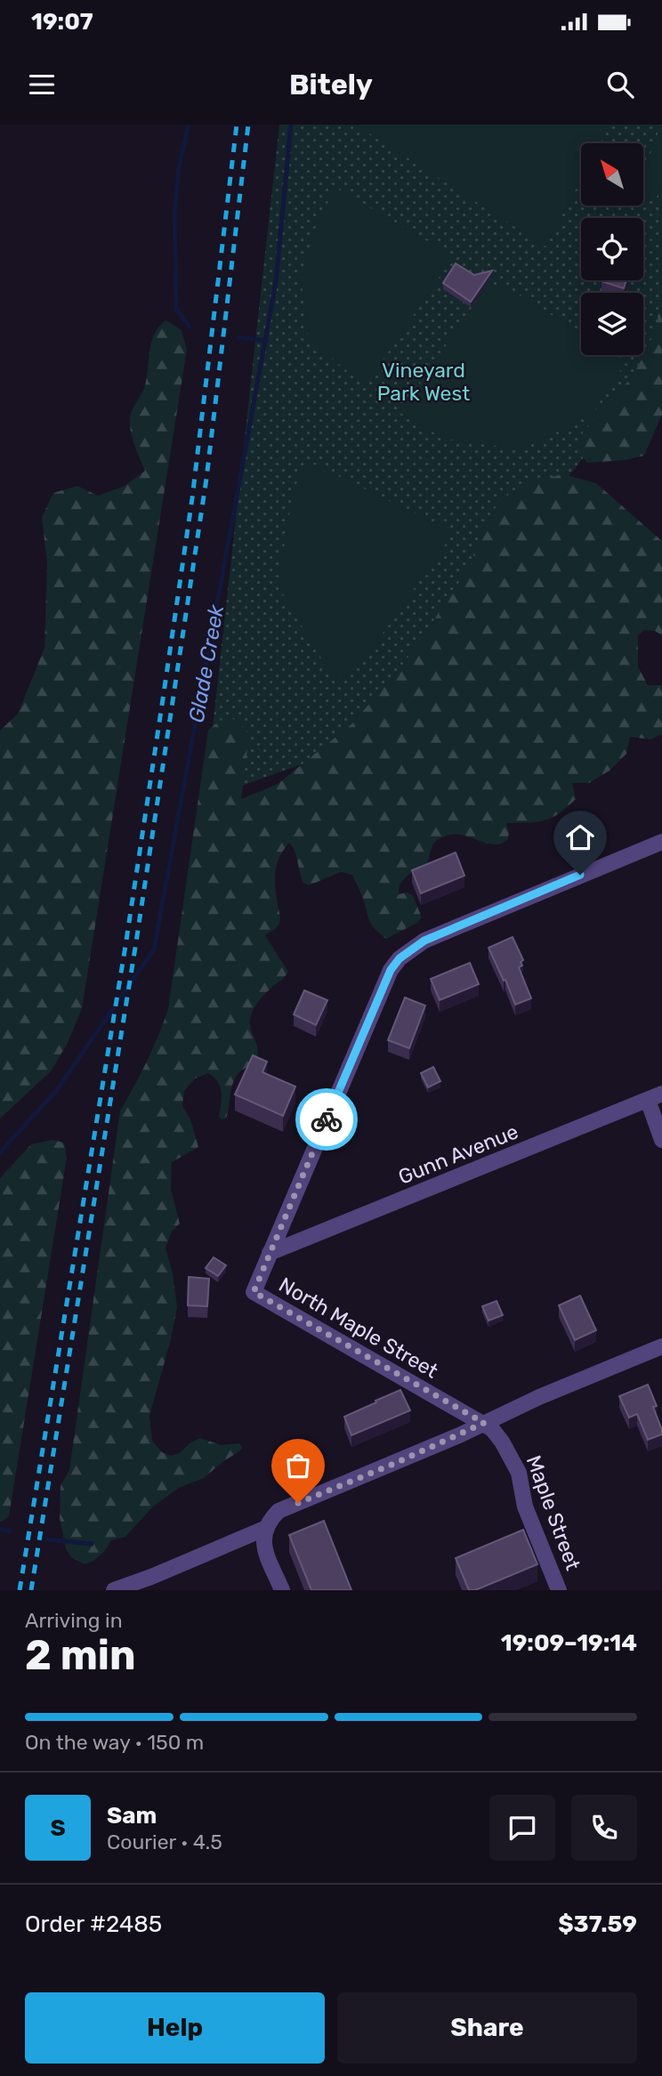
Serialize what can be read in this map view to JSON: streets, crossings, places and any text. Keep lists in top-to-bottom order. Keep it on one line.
{"streets":{"street":["Gunn Avenue","North Maple Street","Maple Street"]},"crossings":[["Gunn Avenue","North Maple Street"],["North Maple Street","Maple Street"]],"water":["Glade Creek"],"parks":["Vineyard Park West"],"north":"top left","page":{"status":"19:07","header":"Bitely","heading":["2 min","Arriving in","19:09–19:14"],"panel":["Sam","Courier · 4.5","Order #2485","$37.59"],"bar":"On the way · 150 m","round":"S","buttons":["Help","Share"]}}
